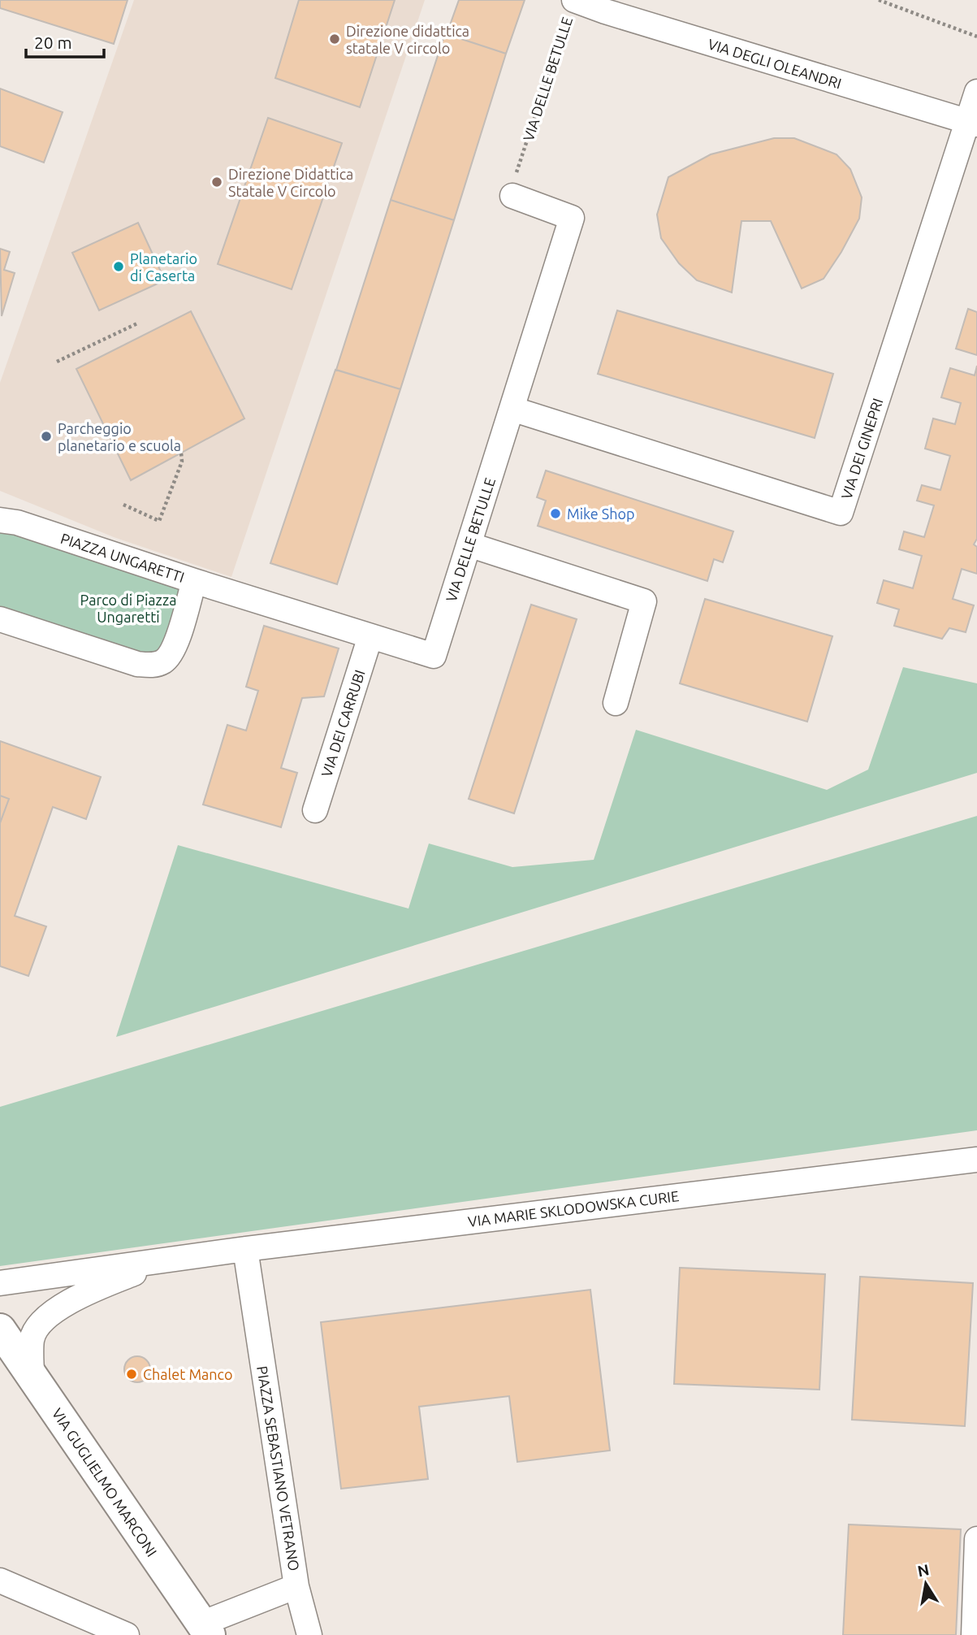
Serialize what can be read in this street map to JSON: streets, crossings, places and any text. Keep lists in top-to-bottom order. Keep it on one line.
{"streets":{"street":["VIA DEGLI OLEANDRI","VIA DELLE BETULLE","VIA DEI GINEPRI","PIAZZA UNGARETTI","VIA DEI CARRUBI","VIA MARIE SKLODOWSKA CURIE","PIAZZA SEBASTIANO VETRANO","VIA GUGLIELMO MARCONI"]},"crossings":[["VIA DEGLI OLEANDRI","VIA DELLE BETULLE"],["VIA DEGLI OLEANDRI","VIA DEI GINEPRI"],["VIA DELLE BETULLE","VIA DEI GINEPRI"],["VIA DELLE BETULLE","PIAZZA UNGARETTI"],["VIA DELLE BETULLE","VIA DEI CARRUBI"],["VIA MARIE SKLODOWSKA CURIE","PIAZZA SEBASTIANO VETRANO"],["VIA MARIE SKLODOWSKA CURIE","VIA GUGLIELMO MARCONI"],["PIAZZA SEBASTIANO VETRANO","VIA GUGLIELMO MARCONI"]],"parks":["Parco di Piazza Ungaretti"],"places":["Direzione didattica statale V circolo","Direzione Didattica Statale V Circolo","Planetario di Caserta","Parcheggio planetario e scuola","Mike Shop","Chalet Manco"],"scale_bar":"20 m","north":"top"}
